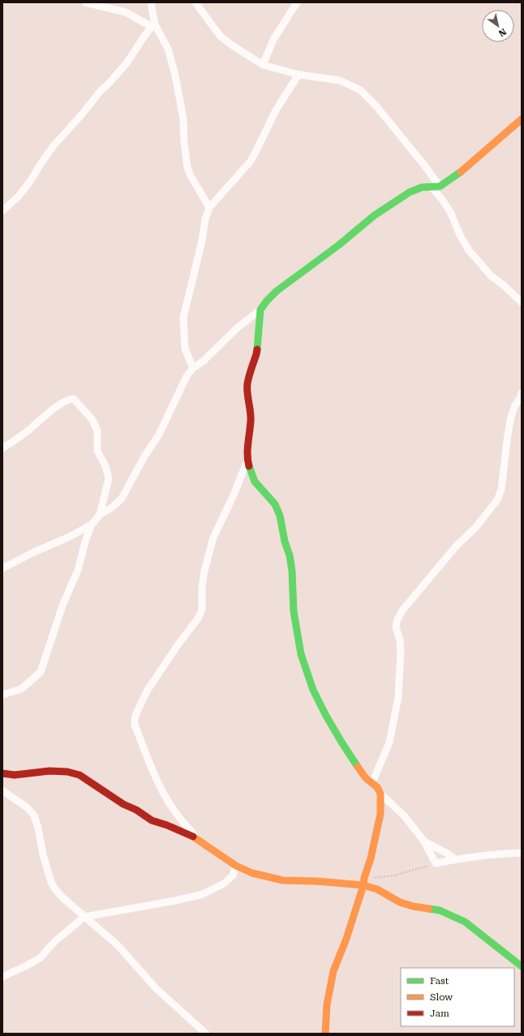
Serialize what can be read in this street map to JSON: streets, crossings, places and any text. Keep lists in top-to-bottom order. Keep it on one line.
{"legend":["Fast","Slow","Jam"],"north":"bottom right"}
